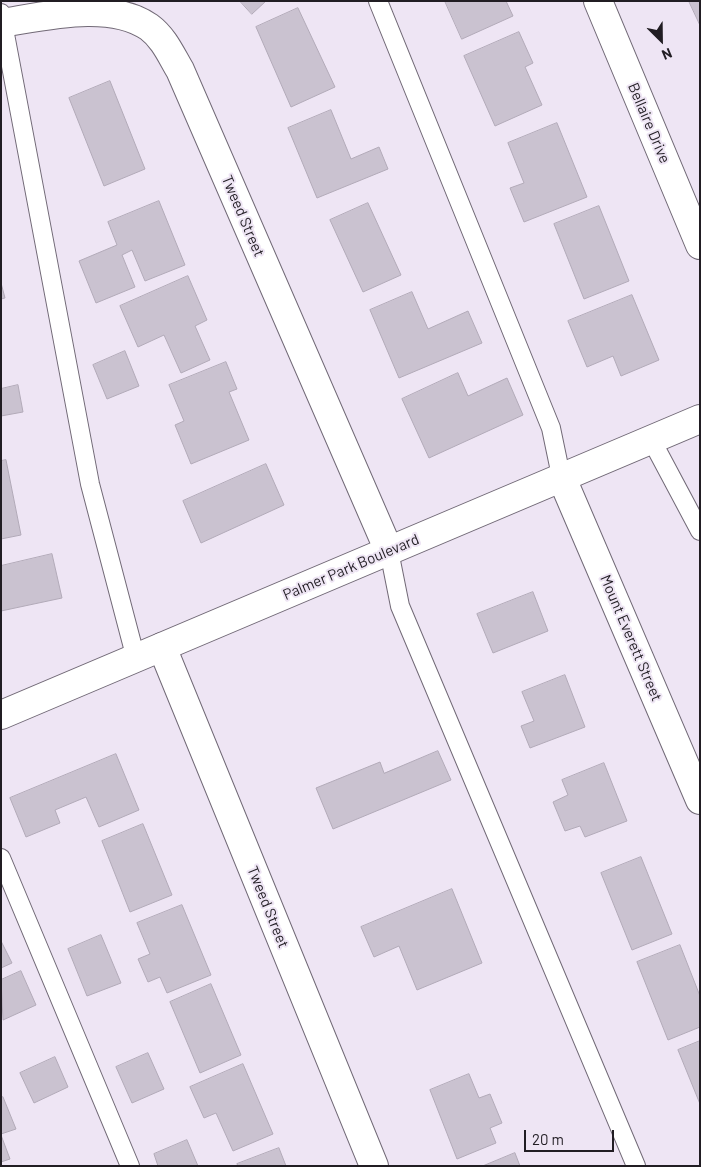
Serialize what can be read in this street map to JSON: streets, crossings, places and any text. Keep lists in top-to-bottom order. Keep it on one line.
{"streets":{"street":["Bellaire Drive","Tweed Street","Palmer Park Boulevard","Mount Everett Street"]},"crossings":[["Tweed Street","Palmer Park Boulevard"],["Palmer Park Boulevard","Mount Everett Street"]],"scale_bar":"20 m","north":"bottom right"}
